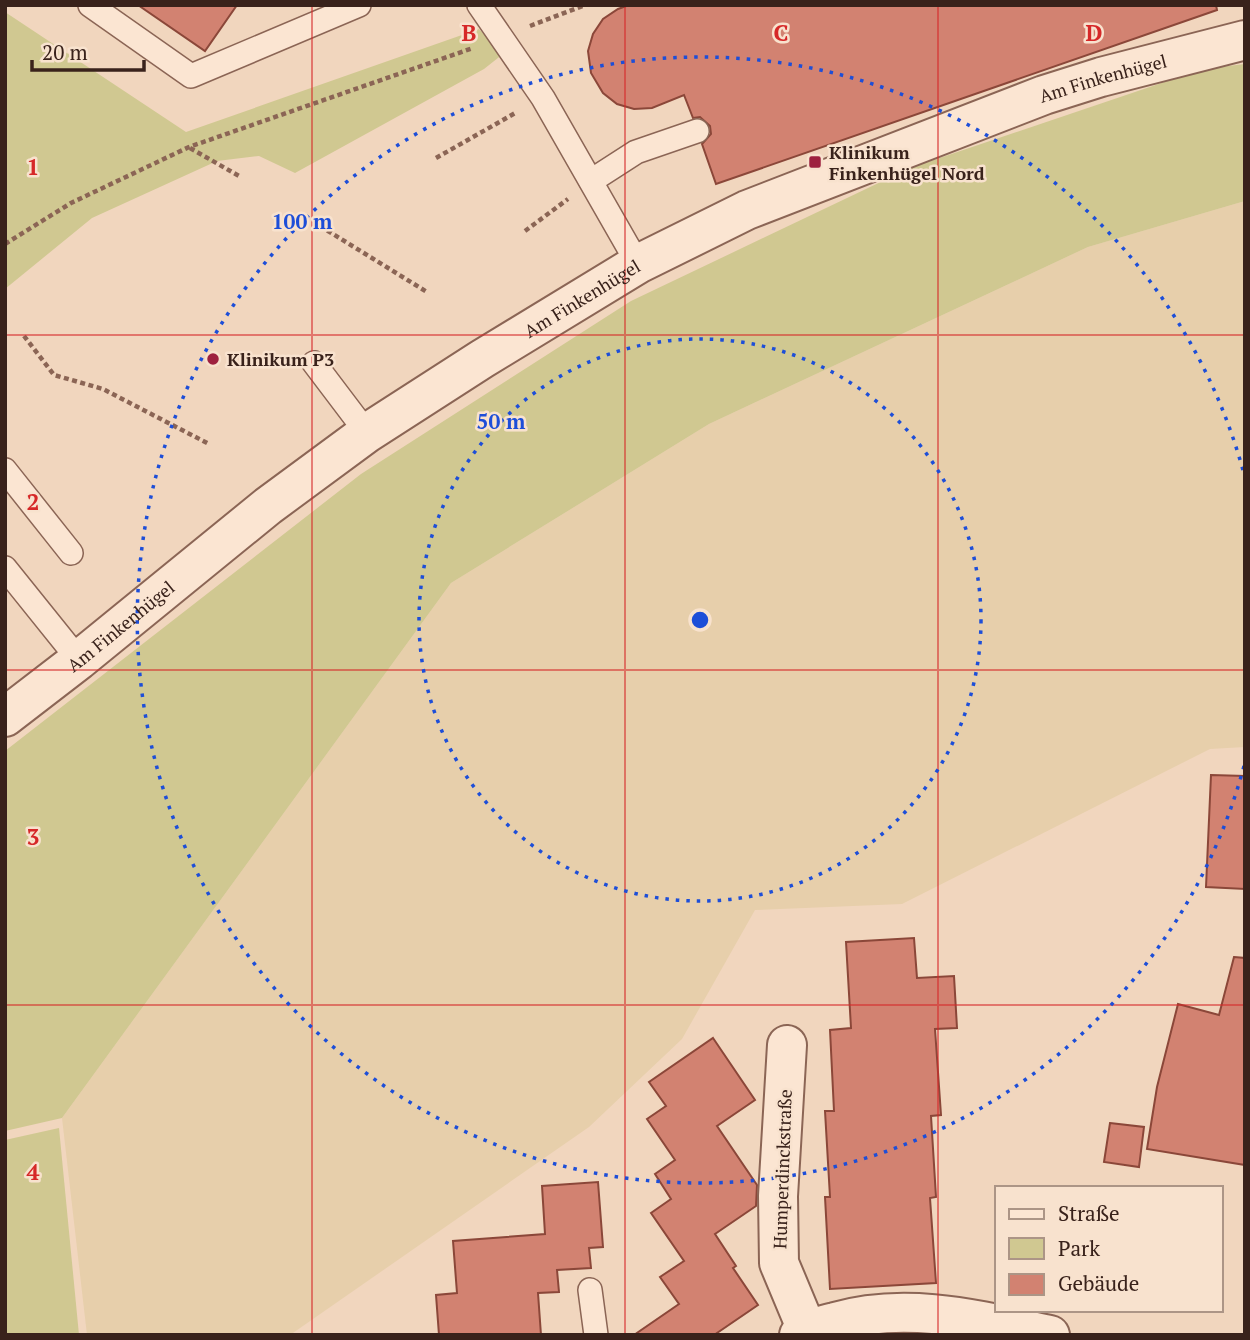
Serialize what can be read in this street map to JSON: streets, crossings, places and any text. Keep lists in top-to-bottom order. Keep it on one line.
{"streets":{"street":["Am Finkenhügel","Humperdinckstraße"]},"places":{"transit":["Klinikum Finkenhügel Nord"],"other":["Klinikum P3"]},"legend":["Straße","Park","Gebäude"],"scale_bar":"20 m","grid":{"columns":["B","C","D"],"rows":["1","2","3","4"]},"rings":["100 m","50 m"]}
